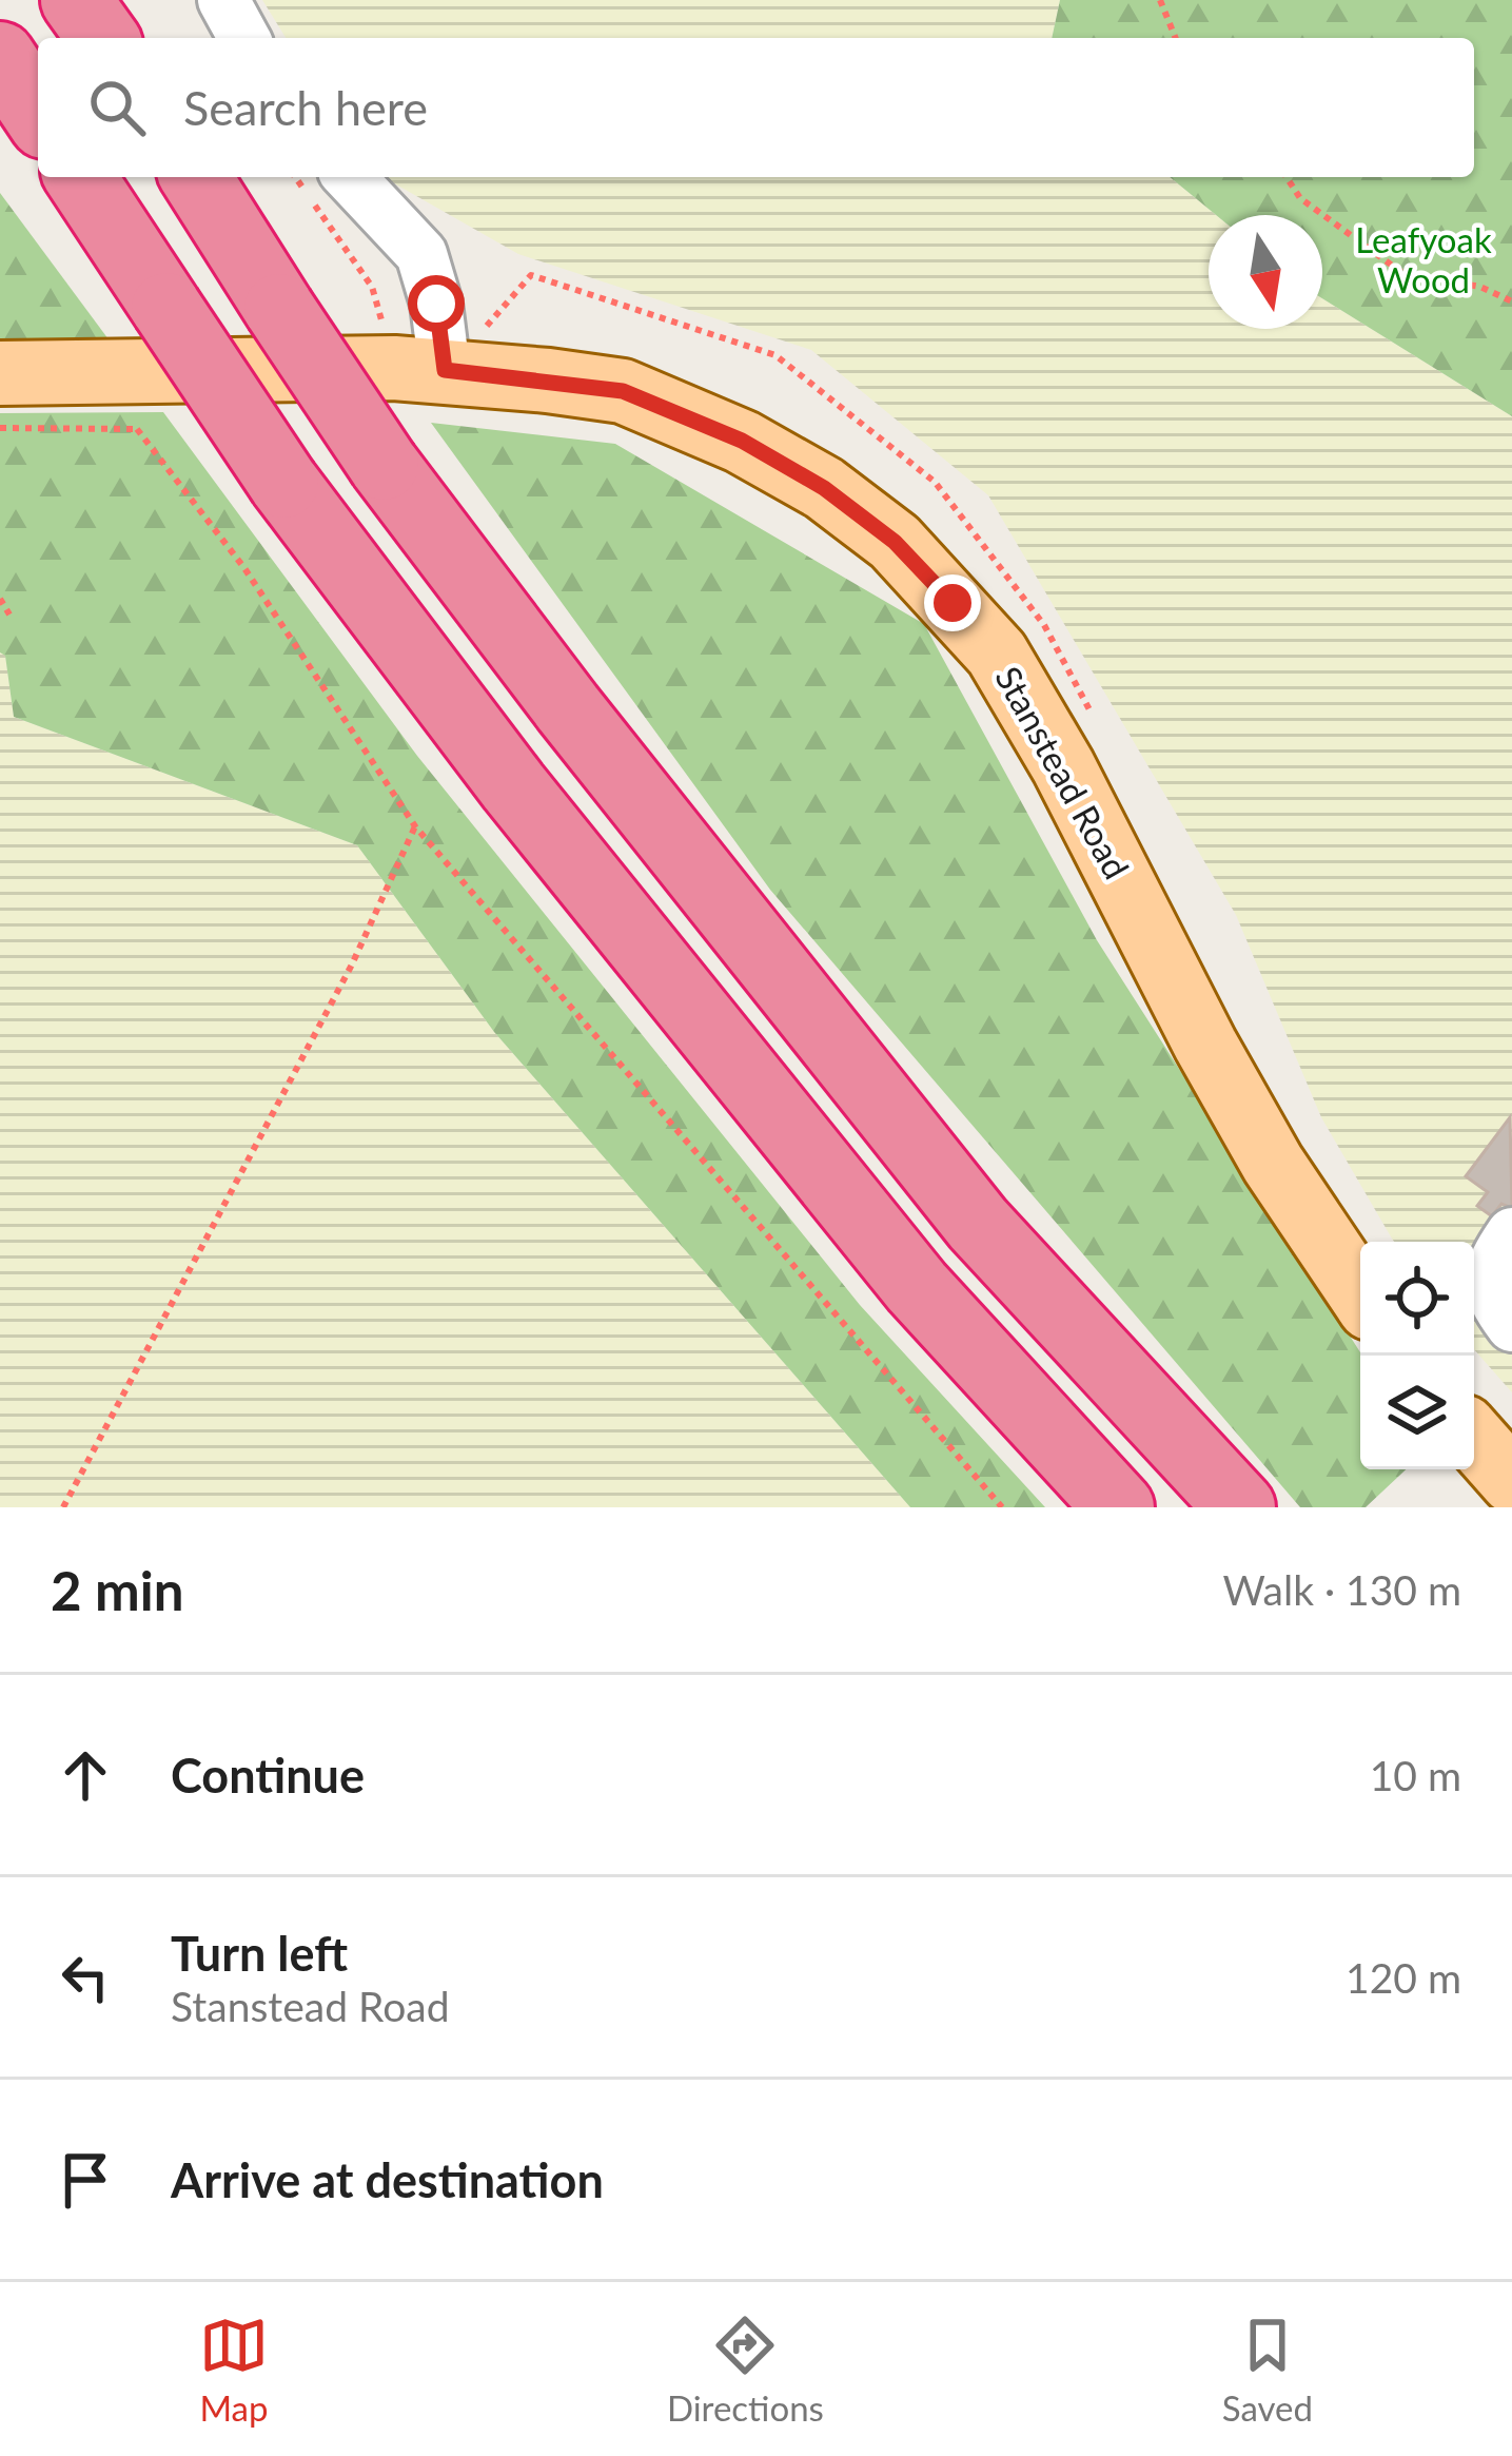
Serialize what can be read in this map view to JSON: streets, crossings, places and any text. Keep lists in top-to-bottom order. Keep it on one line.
{"streets":{"main road":["Stanstead Road"]},"parks":["Leafyoak Wood"],"north":"bottom","page":{"search":"Search here","heading":["2 min","Walk · 130 m"],"list":[["Continue","10 m"],["Turn left","Stanstead Road","120 m"],"Arrive at destination"],"nav":["Map","Directions","Saved"]}}
